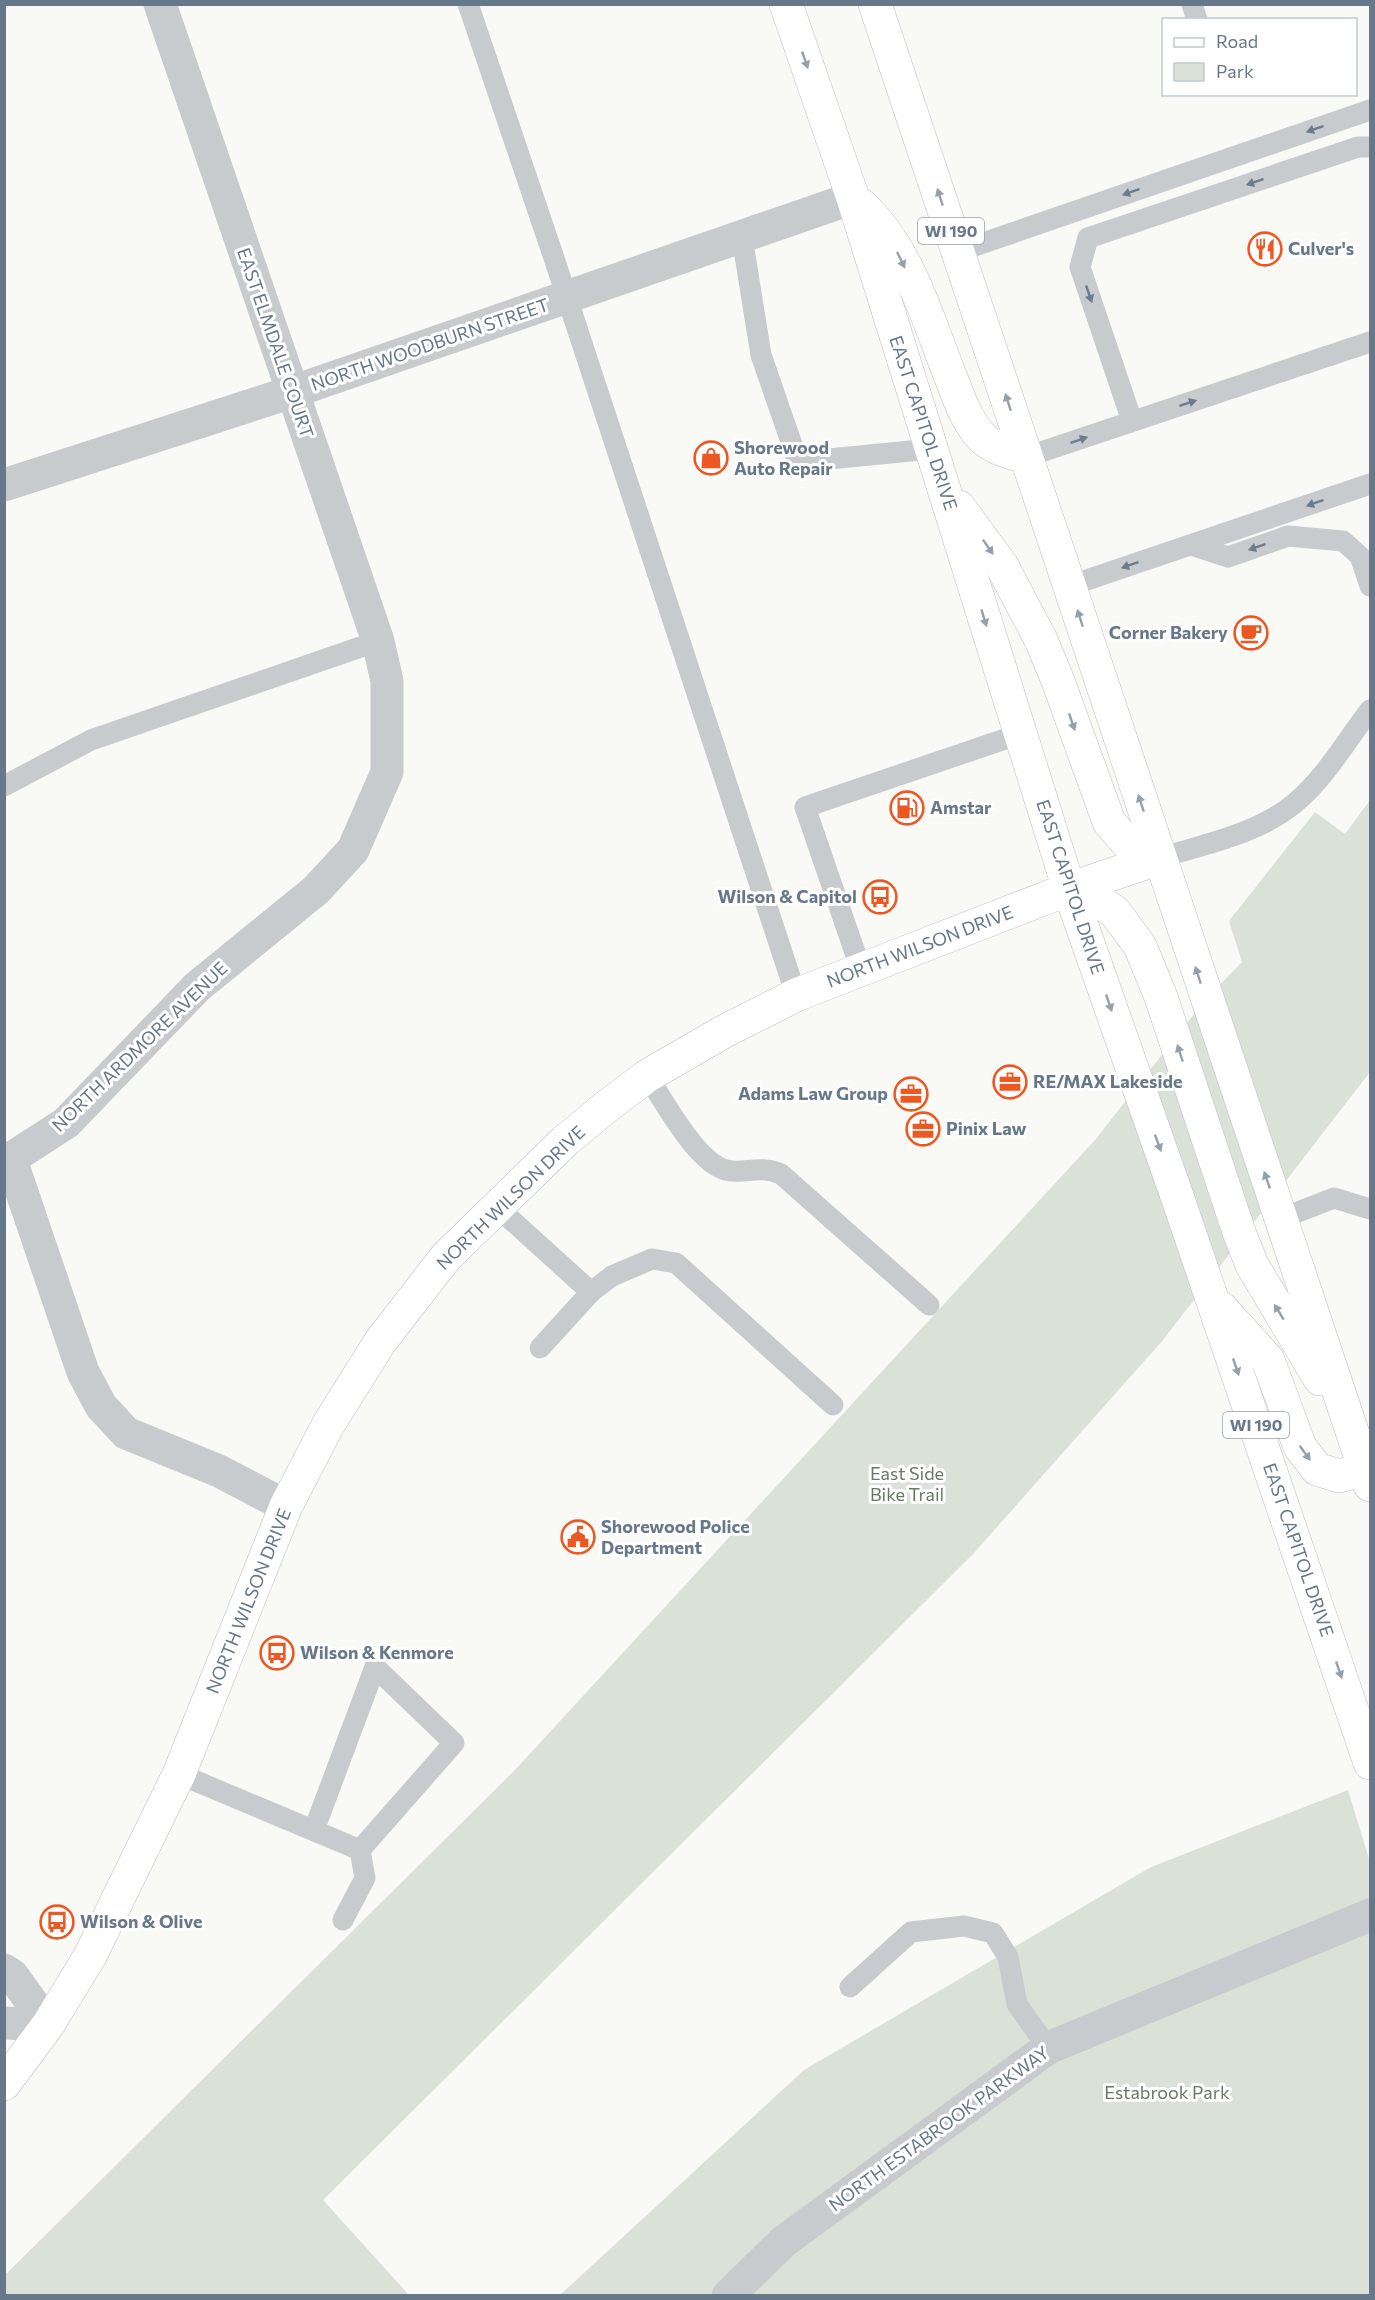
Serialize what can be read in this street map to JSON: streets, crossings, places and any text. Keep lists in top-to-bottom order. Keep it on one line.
{"streets":{"main road":["WI 190","EAST CAPITOL DRIVE","NORTH WILSON DRIVE"],"street":["EAST ELMDALE COURT","NORTH WOODBURN STREET","NORTH ARDMORE AVENUE","NORTH ESTABROOK PARKWAY"]},"crossings":[["WI 190","NORTH WILSON DRIVE"],["EAST ELMDALE COURT","NORTH WOODBURN STREET"],["EAST ELMDALE COURT","NORTH ARDMORE AVENUE"],["NORTH WOODBURN STREET","EAST CAPITOL DRIVE"],["EAST CAPITOL DRIVE","NORTH WILSON DRIVE"]],"parks":["East Side Bike Trail","Estabrook Park"],"places":{"restaurant":["Culver's"],"shop":["Shorewood Auto Repair"],"cafe":["Corner Bakery"],"fuel station":["Amstar"],"bus stop":["Wilson & Capitol","Wilson & Kenmore","Wilson & Olive"],"office":["RE/MAX Lakeside","Adams Law Group","Pinix Law"],"public building":["Shorewood Police Department"]},"legend":["Road","Park"]}
